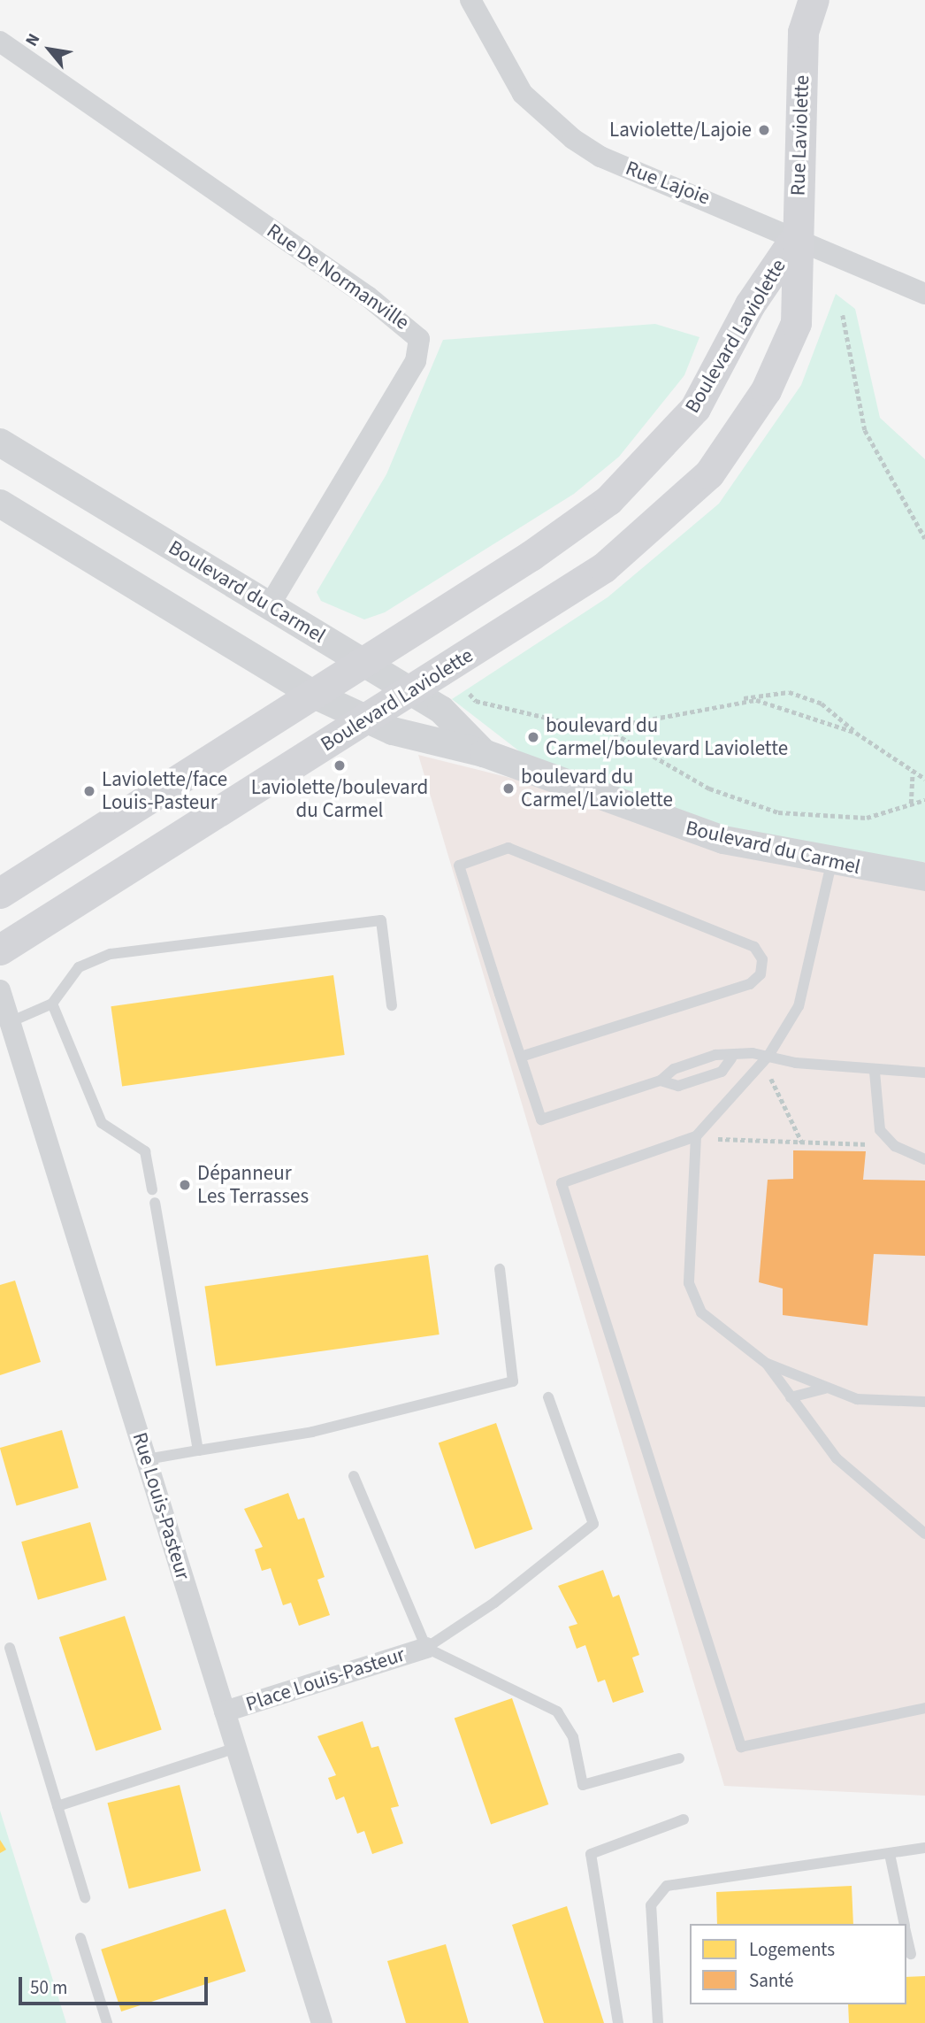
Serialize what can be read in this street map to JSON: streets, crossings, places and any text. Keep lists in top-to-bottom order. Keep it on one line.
{"streets":{"main road":["Rue Laviolette","Boulevard Laviolette"],"street":["Rue Lajoie","Rue De Normanville","Boulevard du Carmel","Rue Louis-Pasteur","Place Louis-Pasteur"]},"crossings":[["Rue Laviolette","Rue Lajoie"],["Rue Laviolette","Boulevard Laviolette"],["Rue Lajoie","Boulevard Laviolette"],["Rue De Normanville","Boulevard du Carmel"],["Boulevard Laviolette","Boulevard du Carmel"],["Rue Louis-Pasteur","Place Louis-Pasteur"]],"places":["Laviolette/Lajoie","boulevard du Carmel/boulevard Laviolette","Laviolette/boulevard du Carmel","boulevard du Carmel/Laviolette","Laviolette/face Louis-Pasteur","Dépanneur Les Terrasses"],"legend":["Logements","Santé"],"scale_bar":"50 m","north":"top left"}
